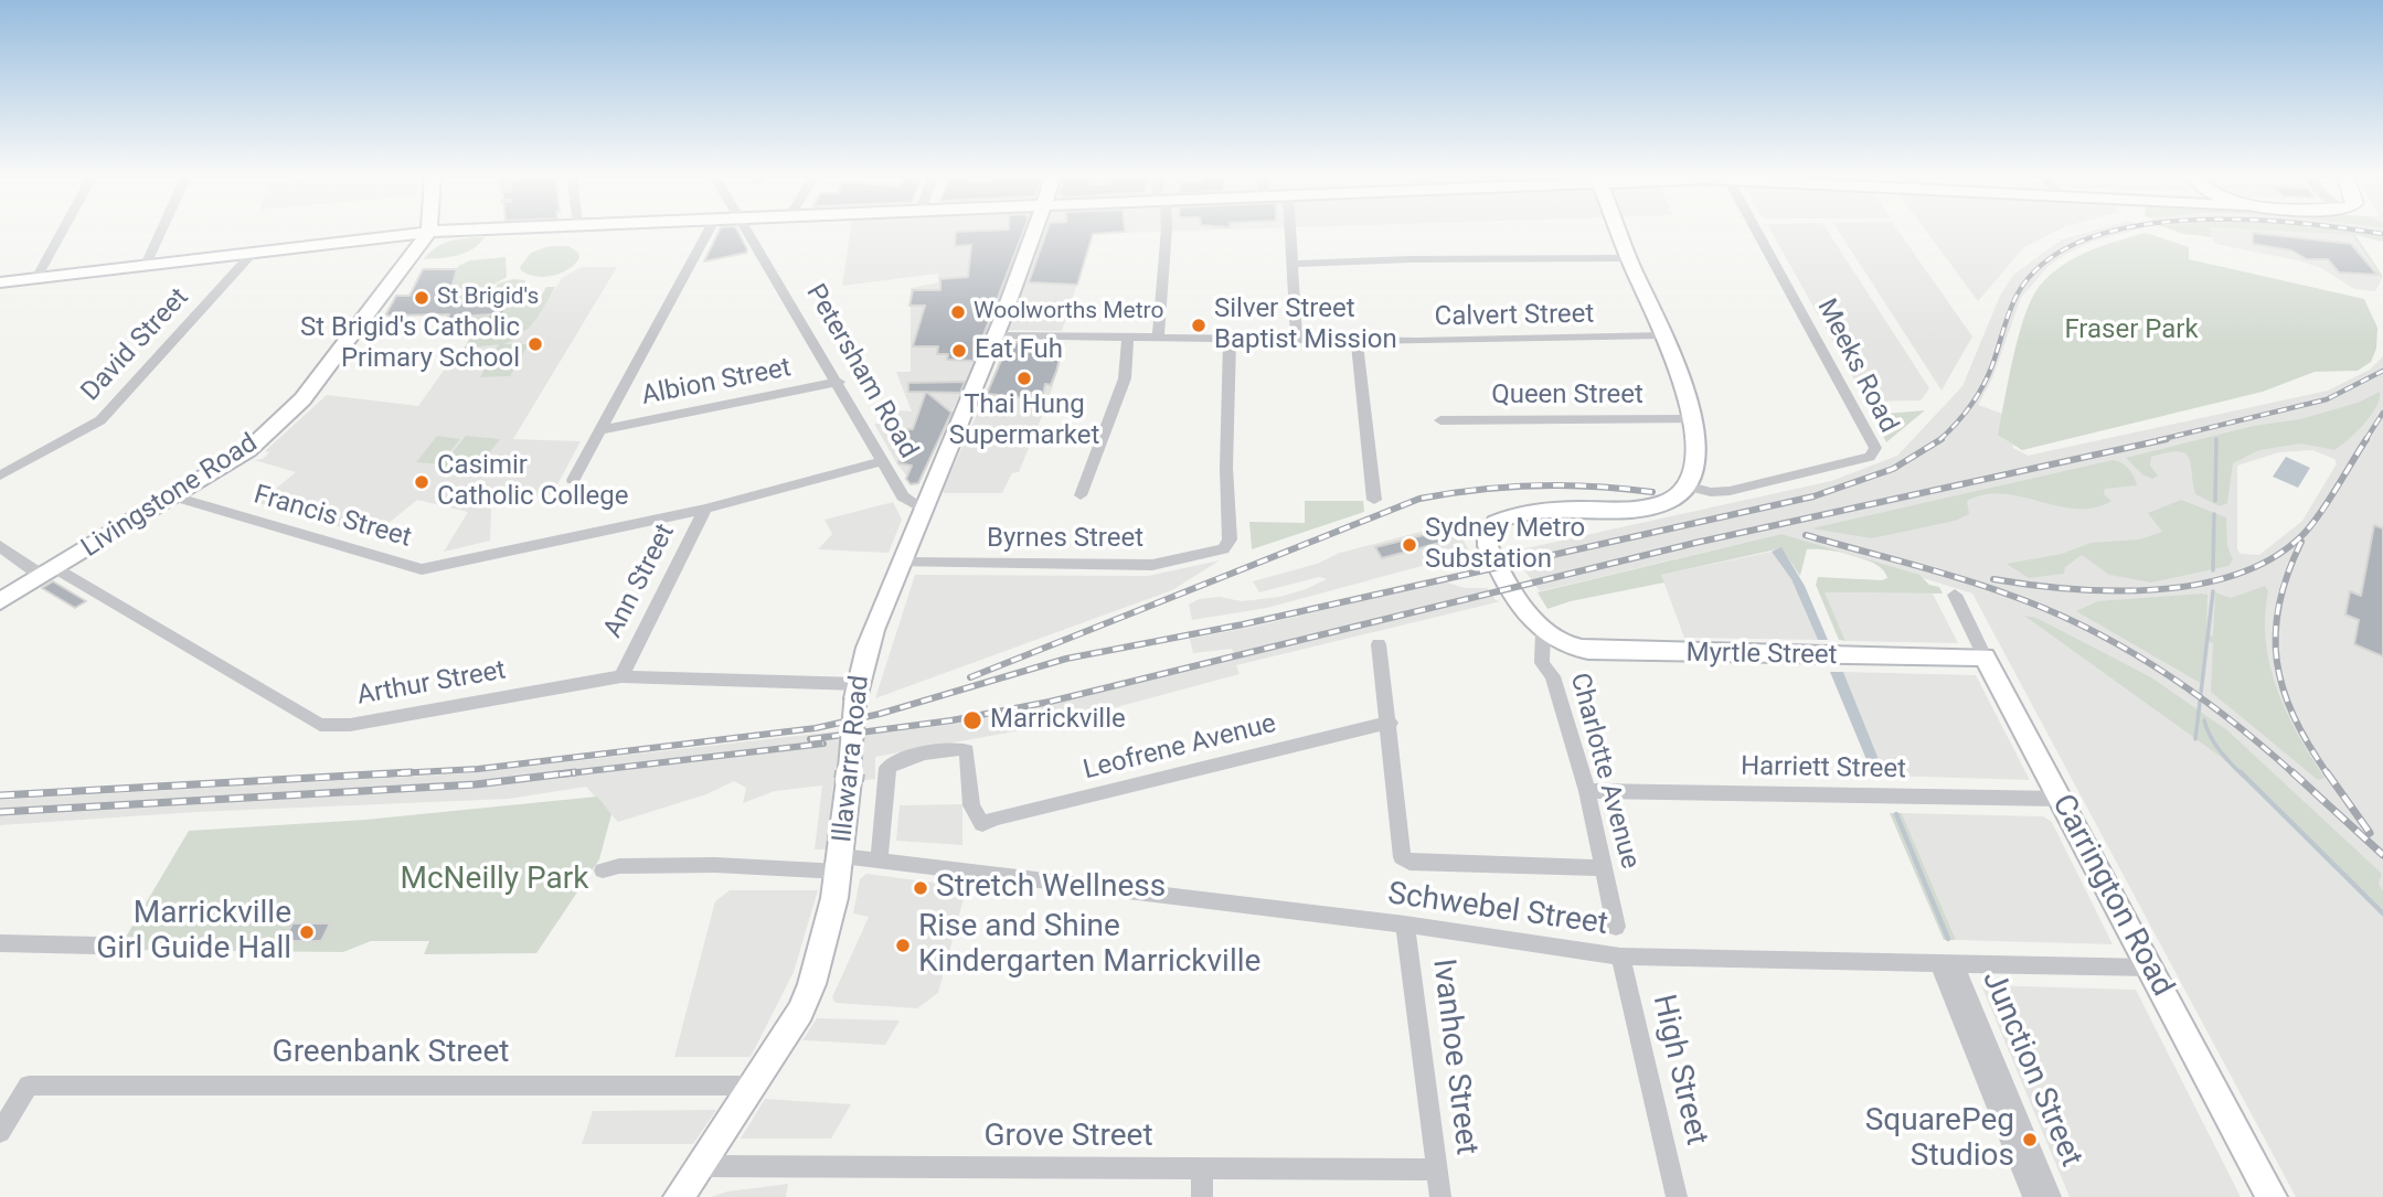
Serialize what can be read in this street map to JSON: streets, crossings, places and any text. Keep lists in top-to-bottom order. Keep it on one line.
{"streets":{"main road":["Livingstone Road","Myrtle Street","Illawarra Road","Carrington Road"],"street":["Calvert Street","David Street","Meeks Road","Petersham Road","Albion Street","Queen Street","Francis Street","Byrnes Street","Ann Street","Arthur Street","Leofrene Avenue","Harriett Street","Charlotte Avenue","Schwebel Street","Greenbank Street","Ivanhoe Street","Junction Street","High Street","Grove Street"]},"crossings":[["Calvert Street","Byrnes Street"],["Calvert Street","Illawarra Road"],["Petersham Road","Albion Street"],["Petersham Road","Francis Street"],["Petersham Road","Illawarra Road"],["Livingstone Road","Francis Street"],["Livingstone Road","Arthur Street"],["Francis Street","Ann Street"],["Byrnes Street","Illawarra Road"],["Ann Street","Arthur Street"],["Myrtle Street","Charlotte Avenue"],["Myrtle Street","Carrington Road"],["Arthur Street","Illawarra Road"],["Leofrene Avenue","Schwebel Street"],["Illawarra Road","Schwebel Street"],["Illawarra Road","Greenbank Street"],["Illawarra Road","Grove Street"],["Harriett Street","Charlotte Avenue"],["Harriett Street","Carrington Road"],["Carrington Road","Schwebel Street"],["Schwebel Street","Ivanhoe Street"],["Schwebel Street","Junction Street"],["Schwebel Street","High Street"],["Ivanhoe Street","Grove Street"]],"parks":["Fraser Park","McNeilly Park"],"places":["St Brigid's","Woolworths Metro","Silver Street Baptist Mission","St Brigid's Catholic Primary School","Eat Fuh","Thai Hung Supermarket","Casimir Catholic College","Sydney Metro Substation","Marrickville","Stretch Wellness","Marrickville Girl Guide Hall","Rise and Shine Kindergarten Marrickville","SquarePeg Studios"]}
